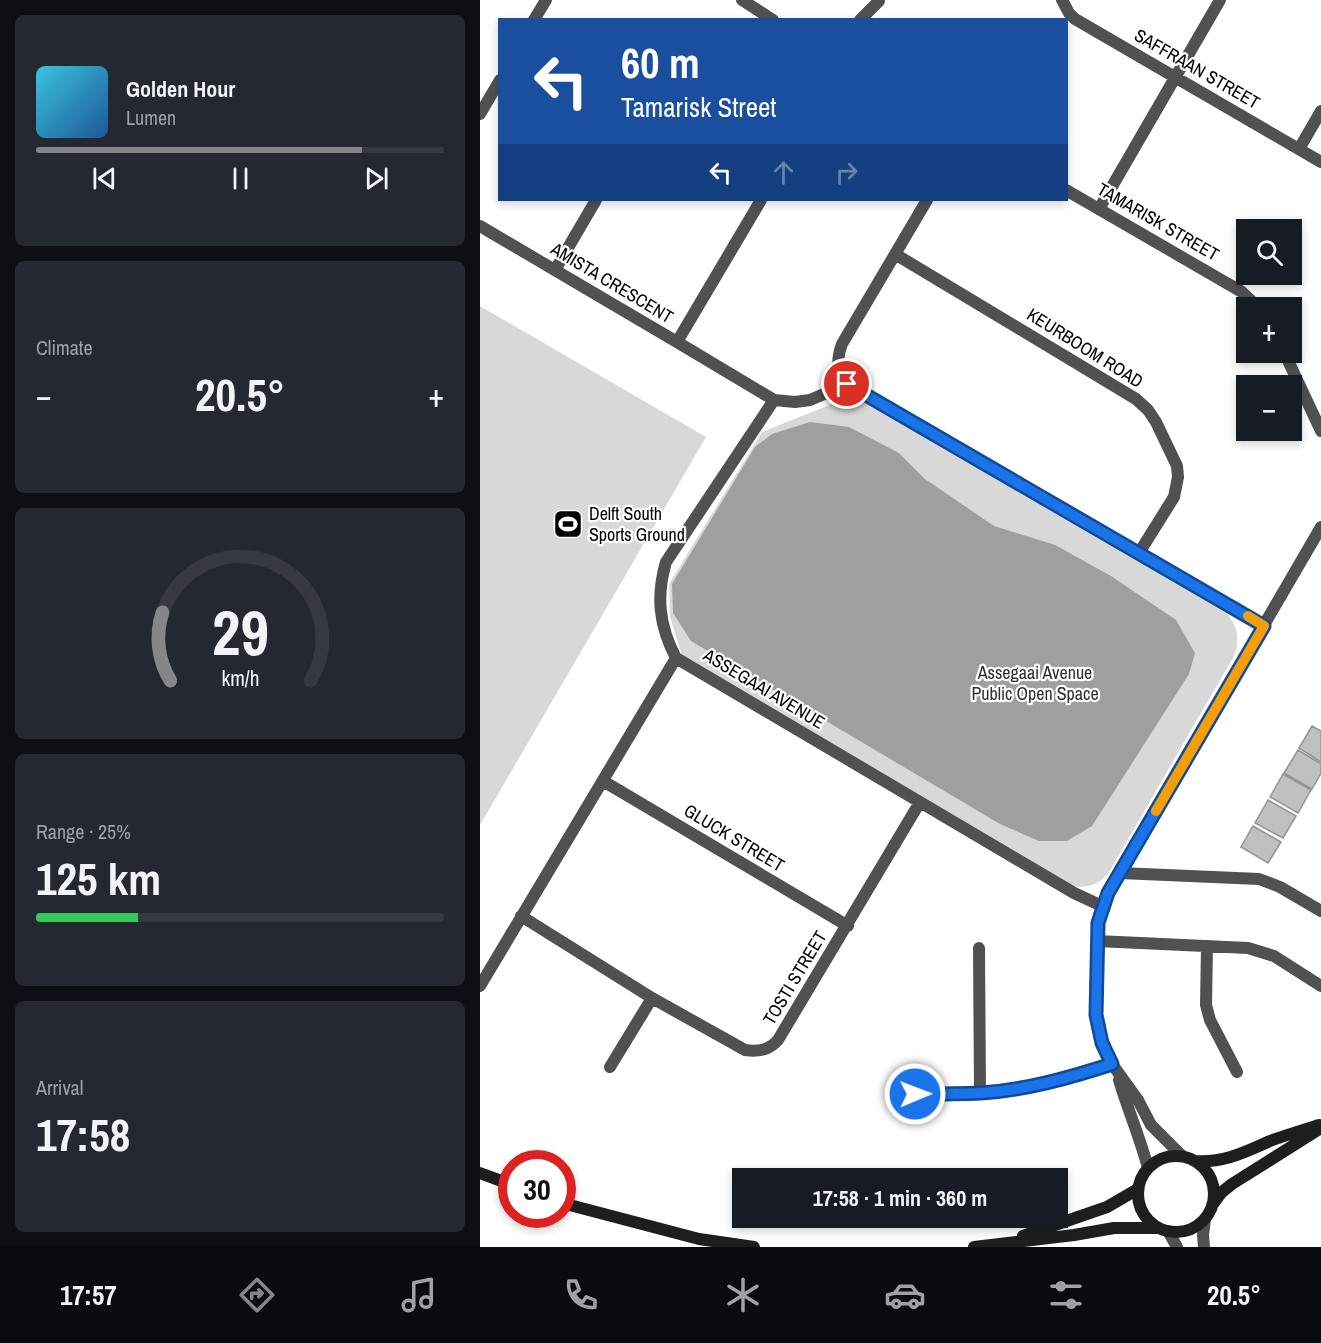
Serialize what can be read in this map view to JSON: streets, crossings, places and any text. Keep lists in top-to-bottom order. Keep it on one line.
{"streets":{"street":["SAFFRAAN STREET","TAMARISK STREET","AMISTA CRESCENT","KEURBOOM ROAD","ASSEGAAI AVENUE","GLUCK STREET","TOSTI STREET"]},"crossings":[["ASSEGAAI AVENUE","GLUCK STREET"],["ASSEGAAI AVENUE","TOSTI STREET"],["GLUCK STREET","TOSTI STREET"]],"parks":["Assegaai Avenue Public Open Space"],"places":{"sports":["Delft South Sports Ground"]},"page":{"turn":["60 m","Tamarisk Street"],"song":["Golden Hour","Lumen"],"map_buttons":["+","−"],"tile":["Climate",["Range · 25%","125 km"],["Arrival","17:58"]],"heat":["−","20.5°","+"],"limit":"30","trip":"17:58 · 1 min · 360 m","tabs":["17:57","20.5°"],"gauge":["29","km/h"]}}
